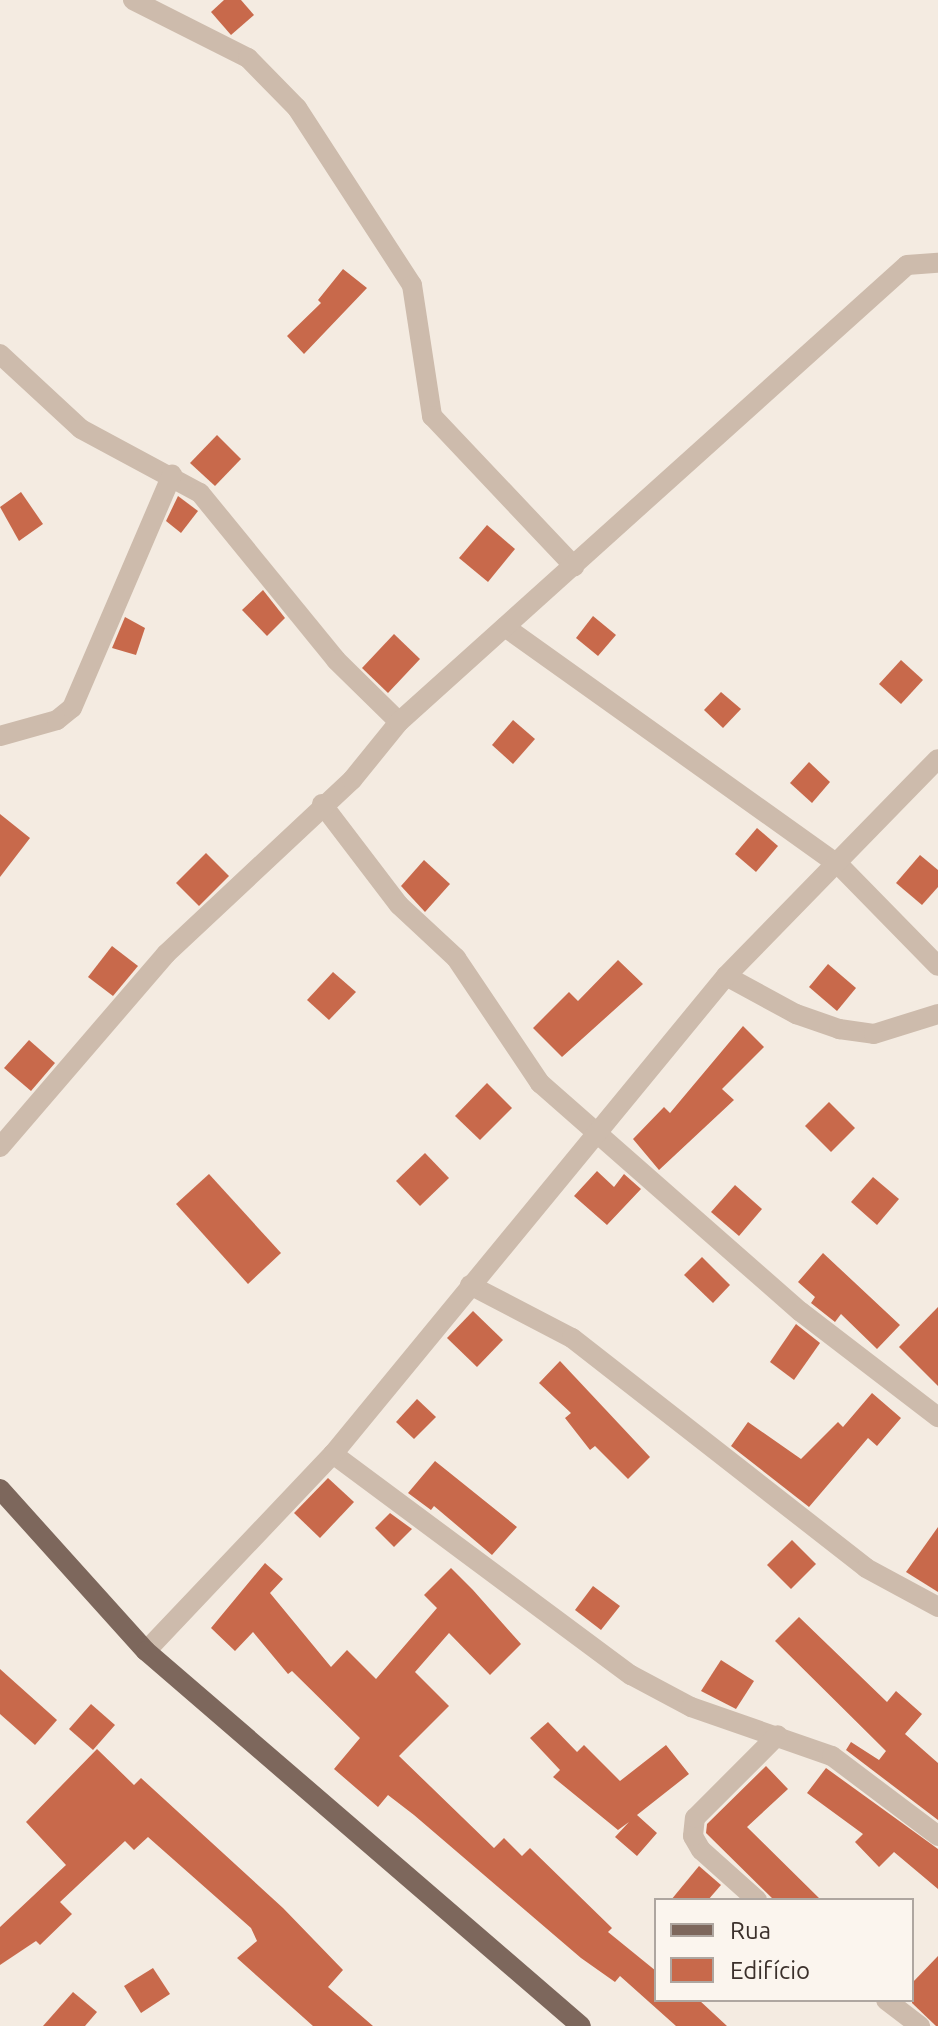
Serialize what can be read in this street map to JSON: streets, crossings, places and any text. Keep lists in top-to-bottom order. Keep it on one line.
{"legend":["Rua","Edifício"]}
